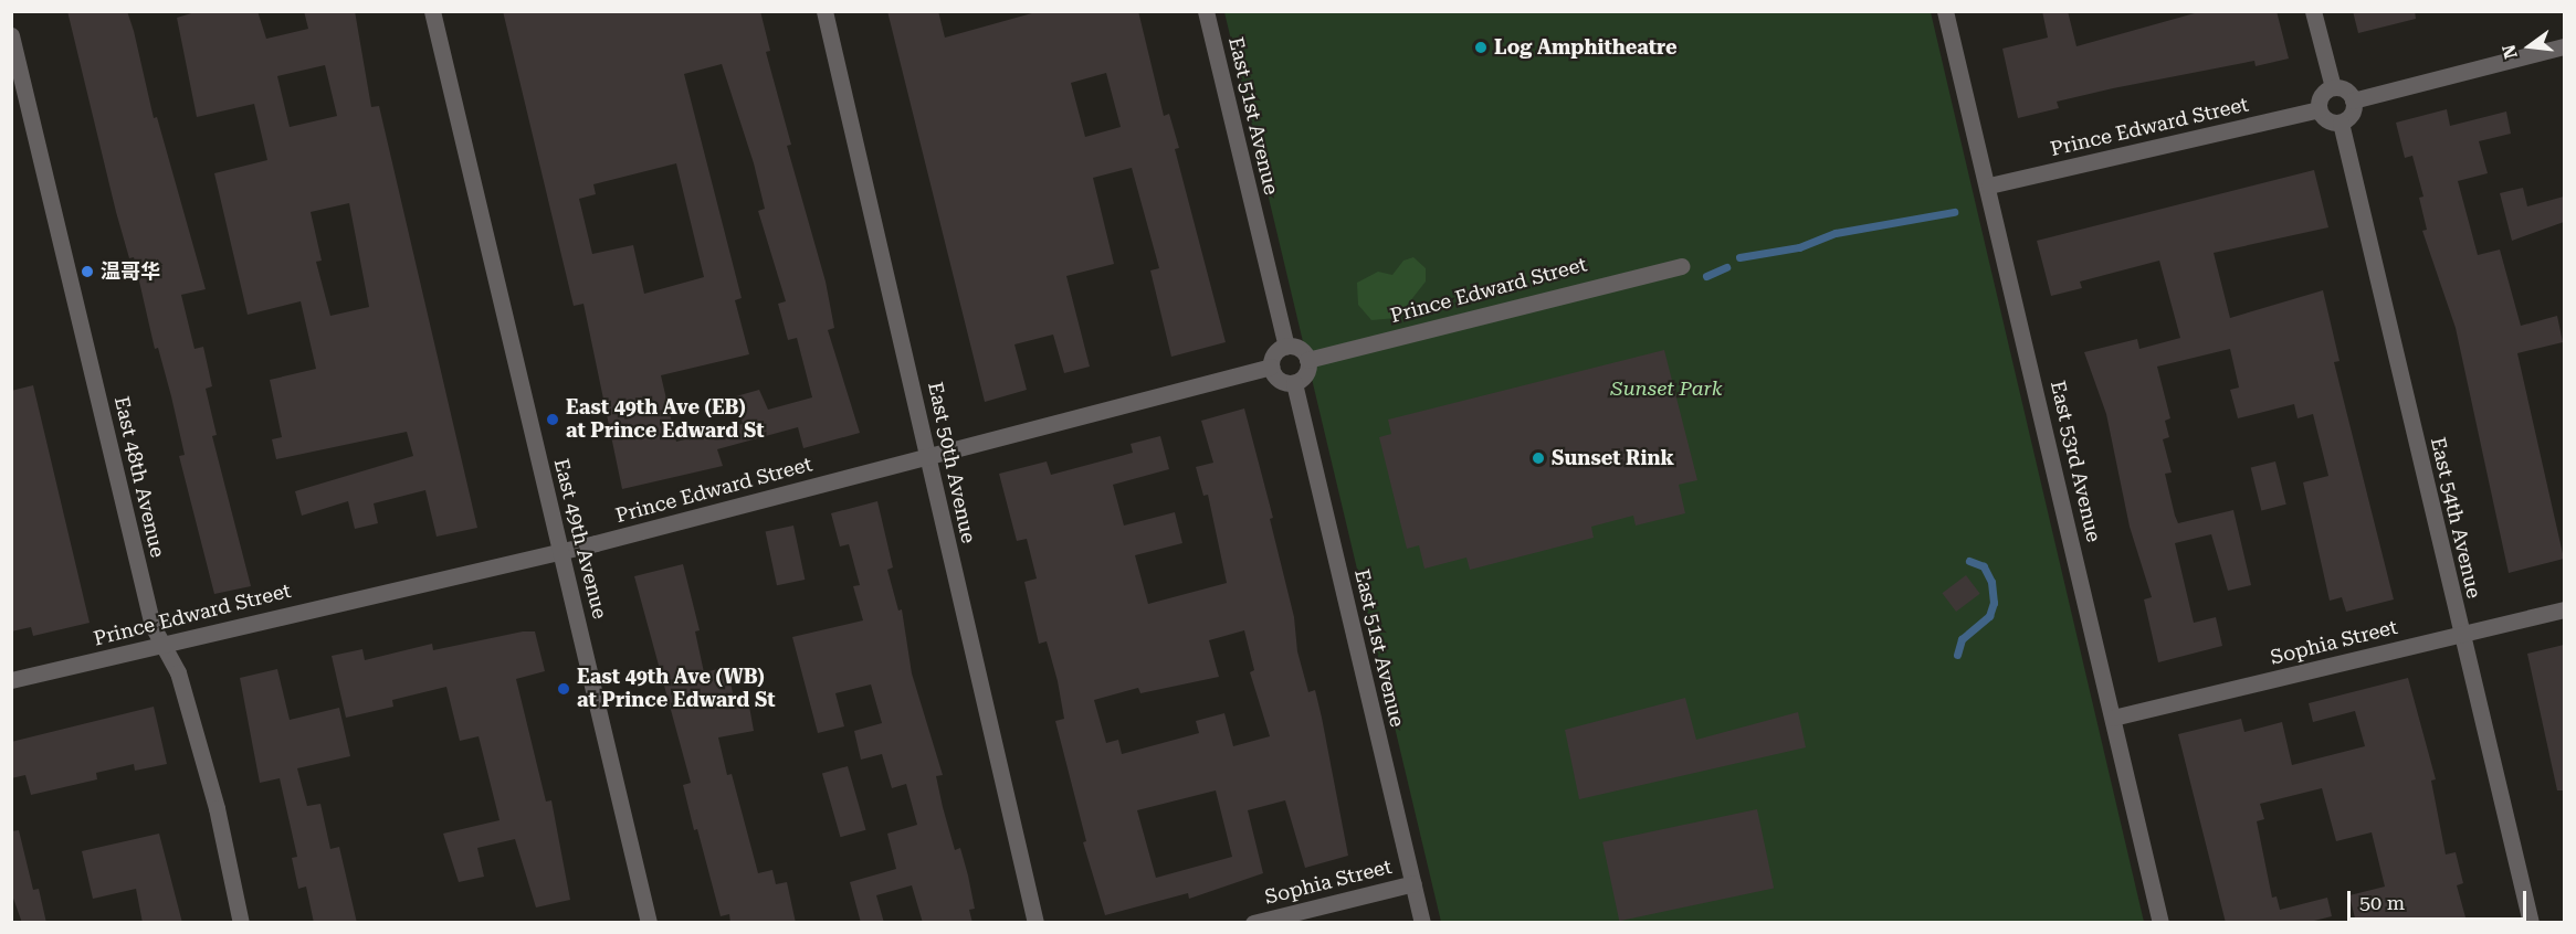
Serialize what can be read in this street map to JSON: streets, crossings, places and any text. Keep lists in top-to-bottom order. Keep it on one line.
{"streets":{"street":["East 51st Avenue","Prince Edward Street","East 53rd Avenue","East 50th Avenue","East 48th Avenue","East 54th Avenue","East 49th Avenue","Sophia Street"]},"crossings":[["East 51st Avenue","Prince Edward Street"],["East 51st Avenue","Sophia Street"],["Prince Edward Street","East 53rd Avenue"],["Prince Edward Street","East 50th Avenue"],["Prince Edward Street","East 48th Avenue"],["Prince Edward Street","East 54th Avenue"],["Prince Edward Street","East 49th Avenue"],["East 53rd Avenue","Sophia Street"],["East 54th Avenue","Sophia Street"]],"parks":["Sunset Park"],"places":["Log Amphitheatre","温哥华","East 49th Ave (EB) at Prince Edward St","Sunset Rink","East 49th Ave (WB) at Prince Edward St"],"scale_bar":"50 m","north":"left"}
